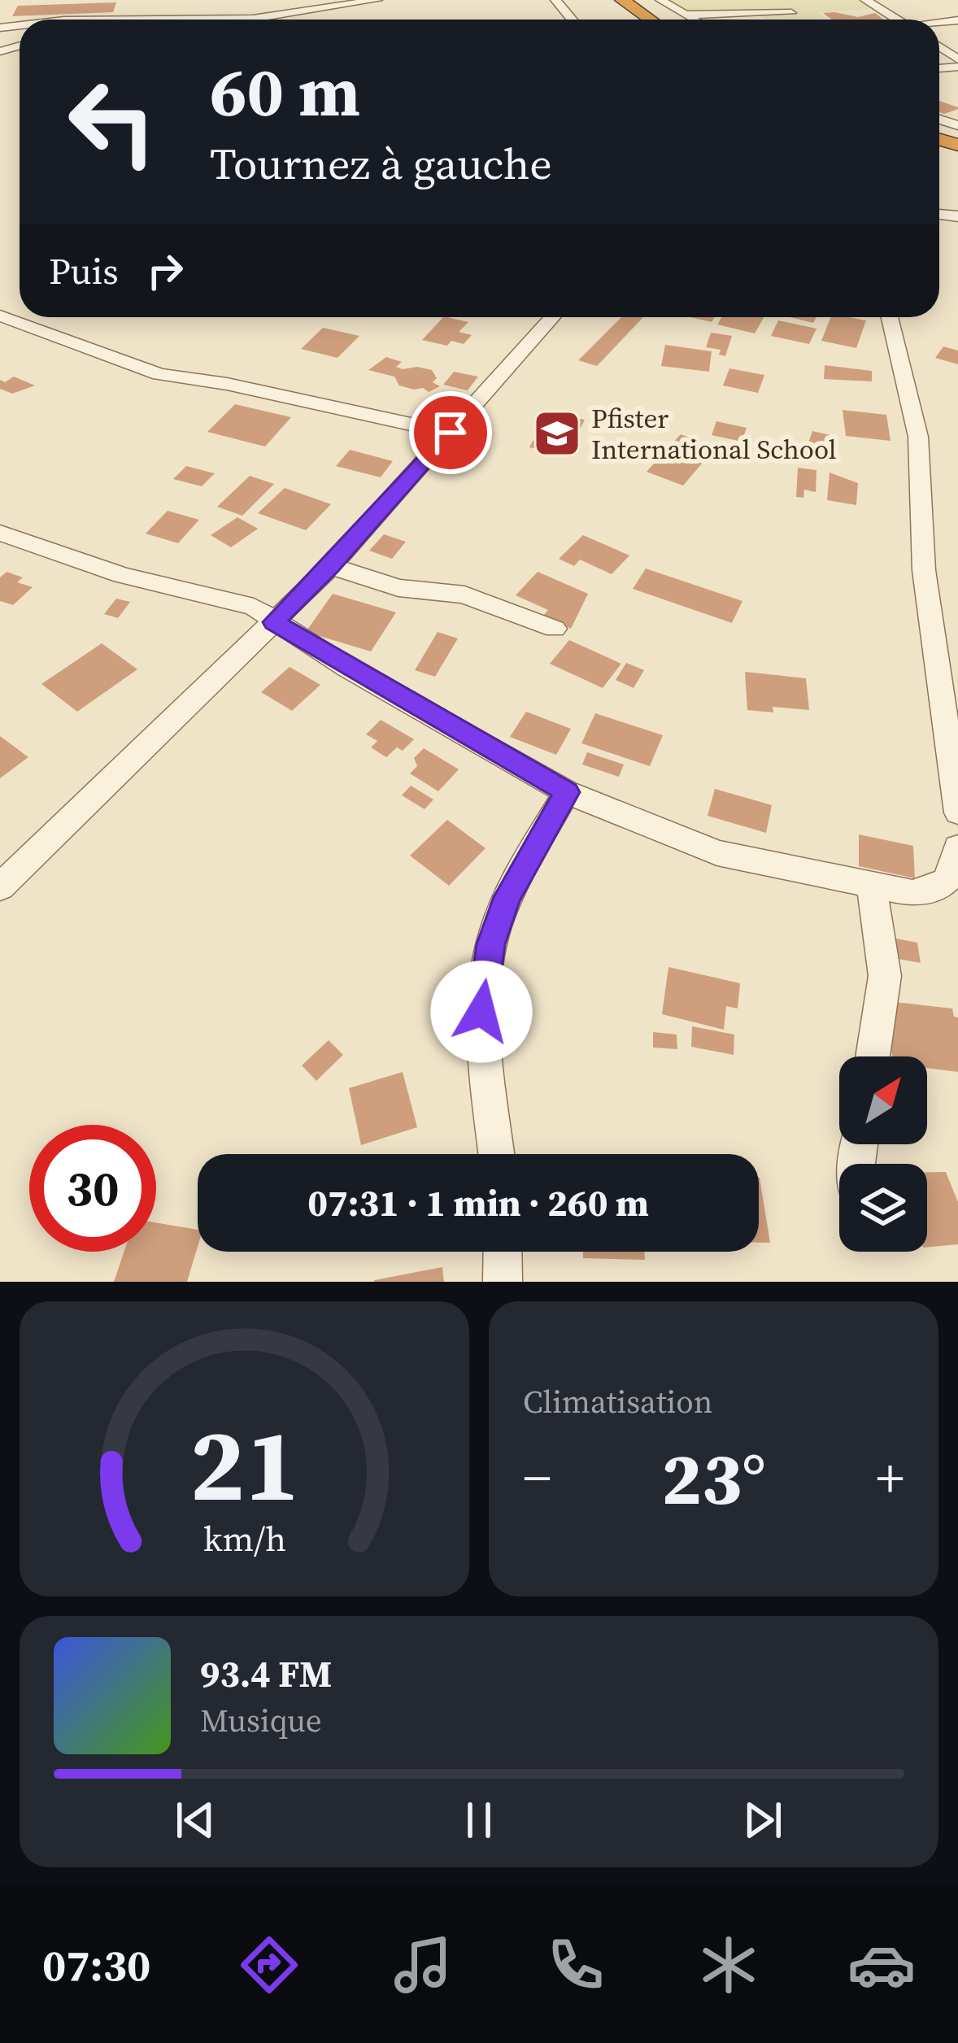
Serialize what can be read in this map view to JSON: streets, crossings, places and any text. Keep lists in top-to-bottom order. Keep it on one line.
{"places":{"school or university":["Pfister International School"]},"north":"top right","page":{"turn":["60 m","Tournez à gauche"],"then":"Puis","limit":"30","trip":"07:31 · 1 min · 260 m","tile":"Climatisation","heat":["−","23°","+"],"song":["93.4 FM","Musique"],"tabs":"07:30","gauge":["21","km/h"]}}
